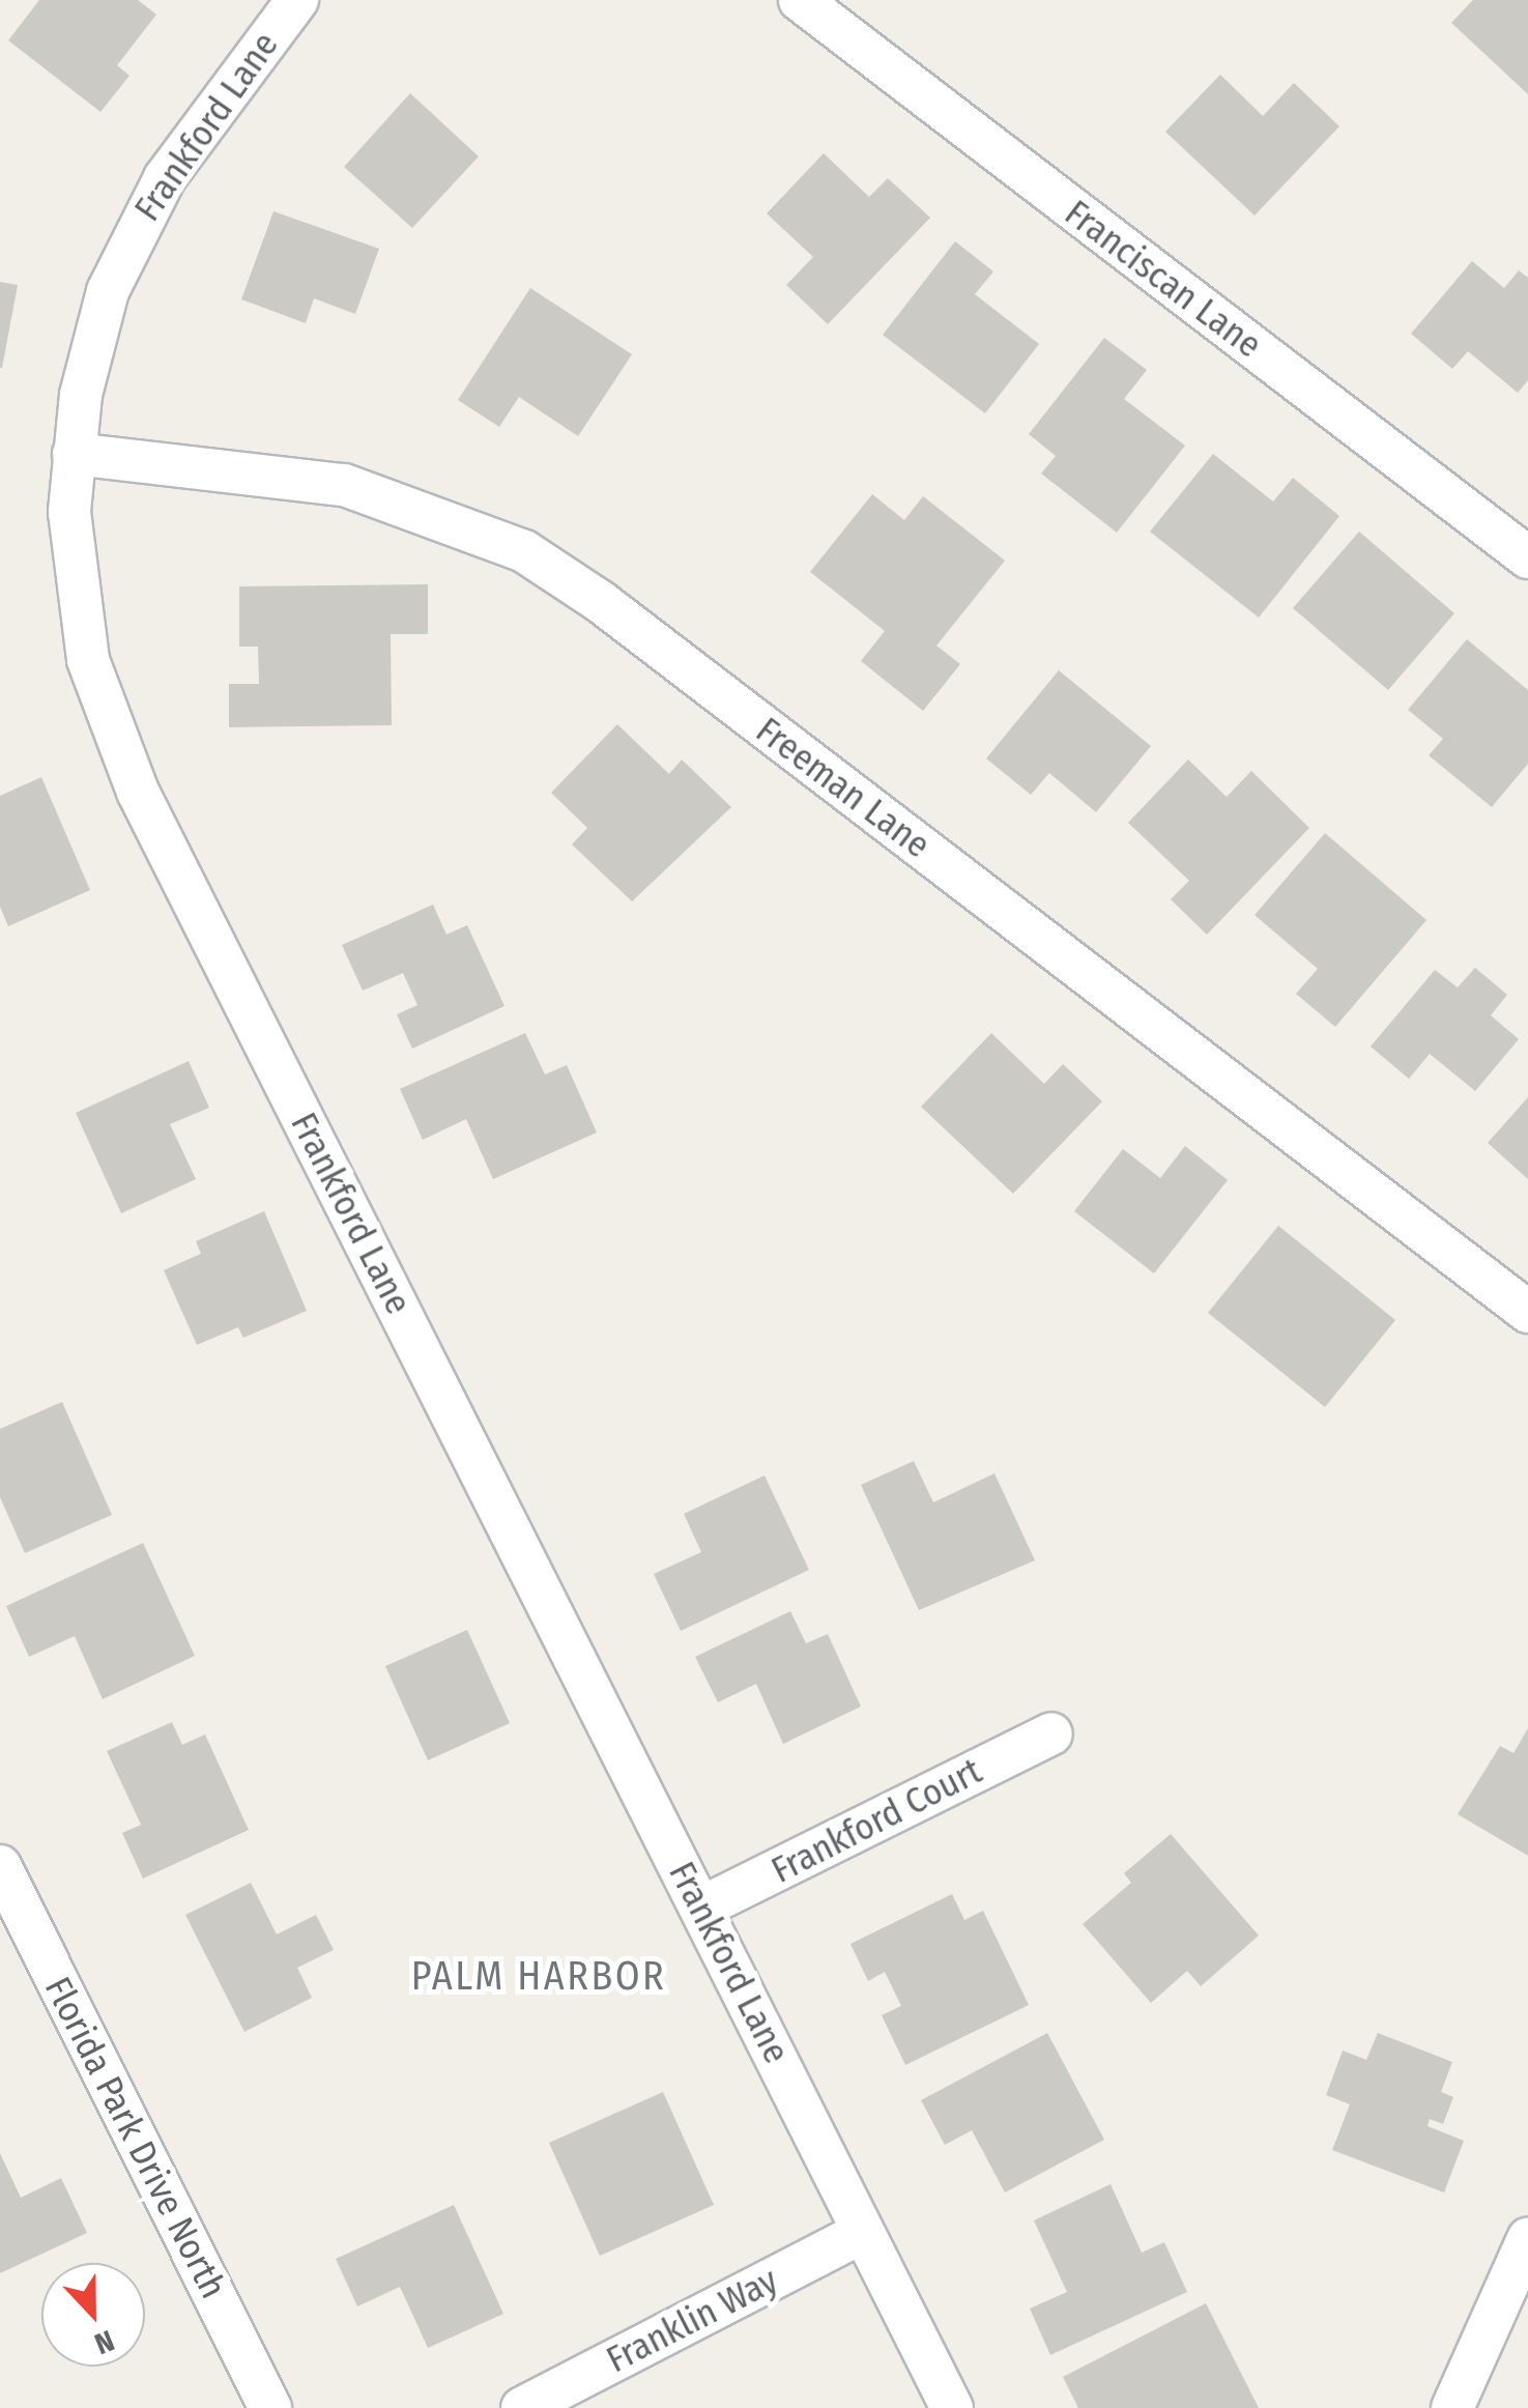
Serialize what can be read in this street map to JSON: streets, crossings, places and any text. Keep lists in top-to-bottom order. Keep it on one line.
{"streets":{"street":["Frankford Lane","Franciscan Lane","Freeman Lane","Frankford Court","Florida Park Drive North","Franklin Way"]},"crossings":[["Frankford Lane","Freeman Lane"],["Frankford Lane","Frankford Court"],["Frankford Lane","Franklin Way"]],"districts":["PALM HARBOR"],"north":"bottom"}
